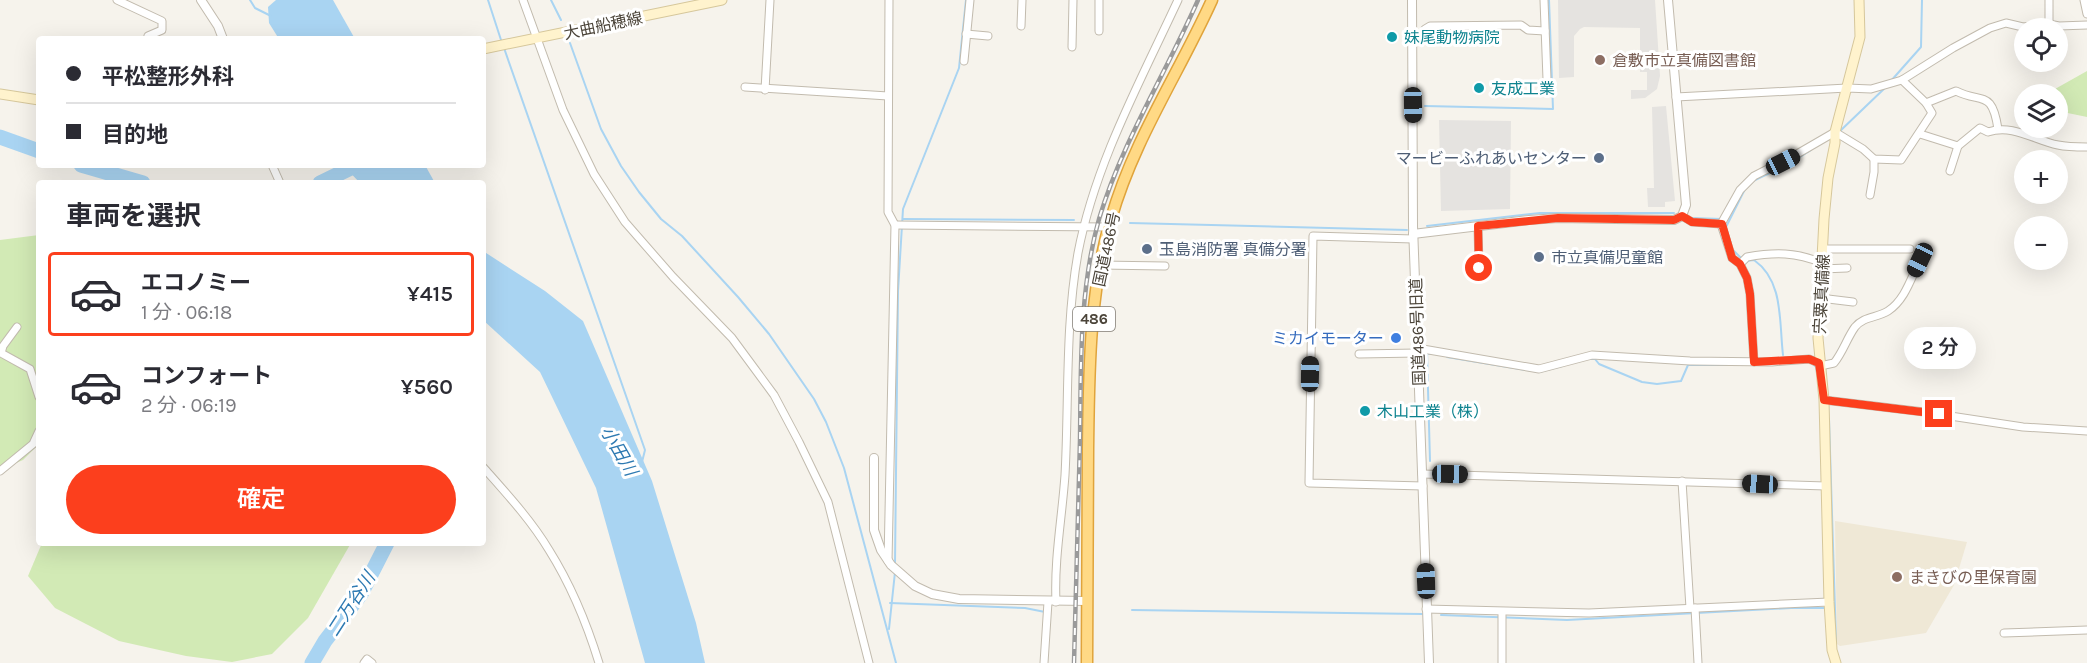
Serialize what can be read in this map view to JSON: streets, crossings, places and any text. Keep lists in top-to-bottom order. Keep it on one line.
{"streets":{"highway":["国道486号","486"],"main road":["大曲船穂線","宍粟真備線"],"street":["国道486号旧道"]},"water":["小田川","二万谷川"],"places":["妹尾動物病院","倉敷市立真備図書館","友成工業","マービーふれあいセンター","玉島消防署 真備分署","市立真備児童館","ミカイモーター","木山工業（株）","まきびの里保育園"],"page":{"map_buttons":["+","−"],"banner":["平松整形外科","目的地"],"heading":"車両を選択","list":[{"name":"エコノミー","note":"1 分 · 06:18","value":"¥415"},{"name":"コンフォート","note":"2 分 · 06:19","value":"¥560"}],"bubble":"2 分","buttons":"確定"}}
